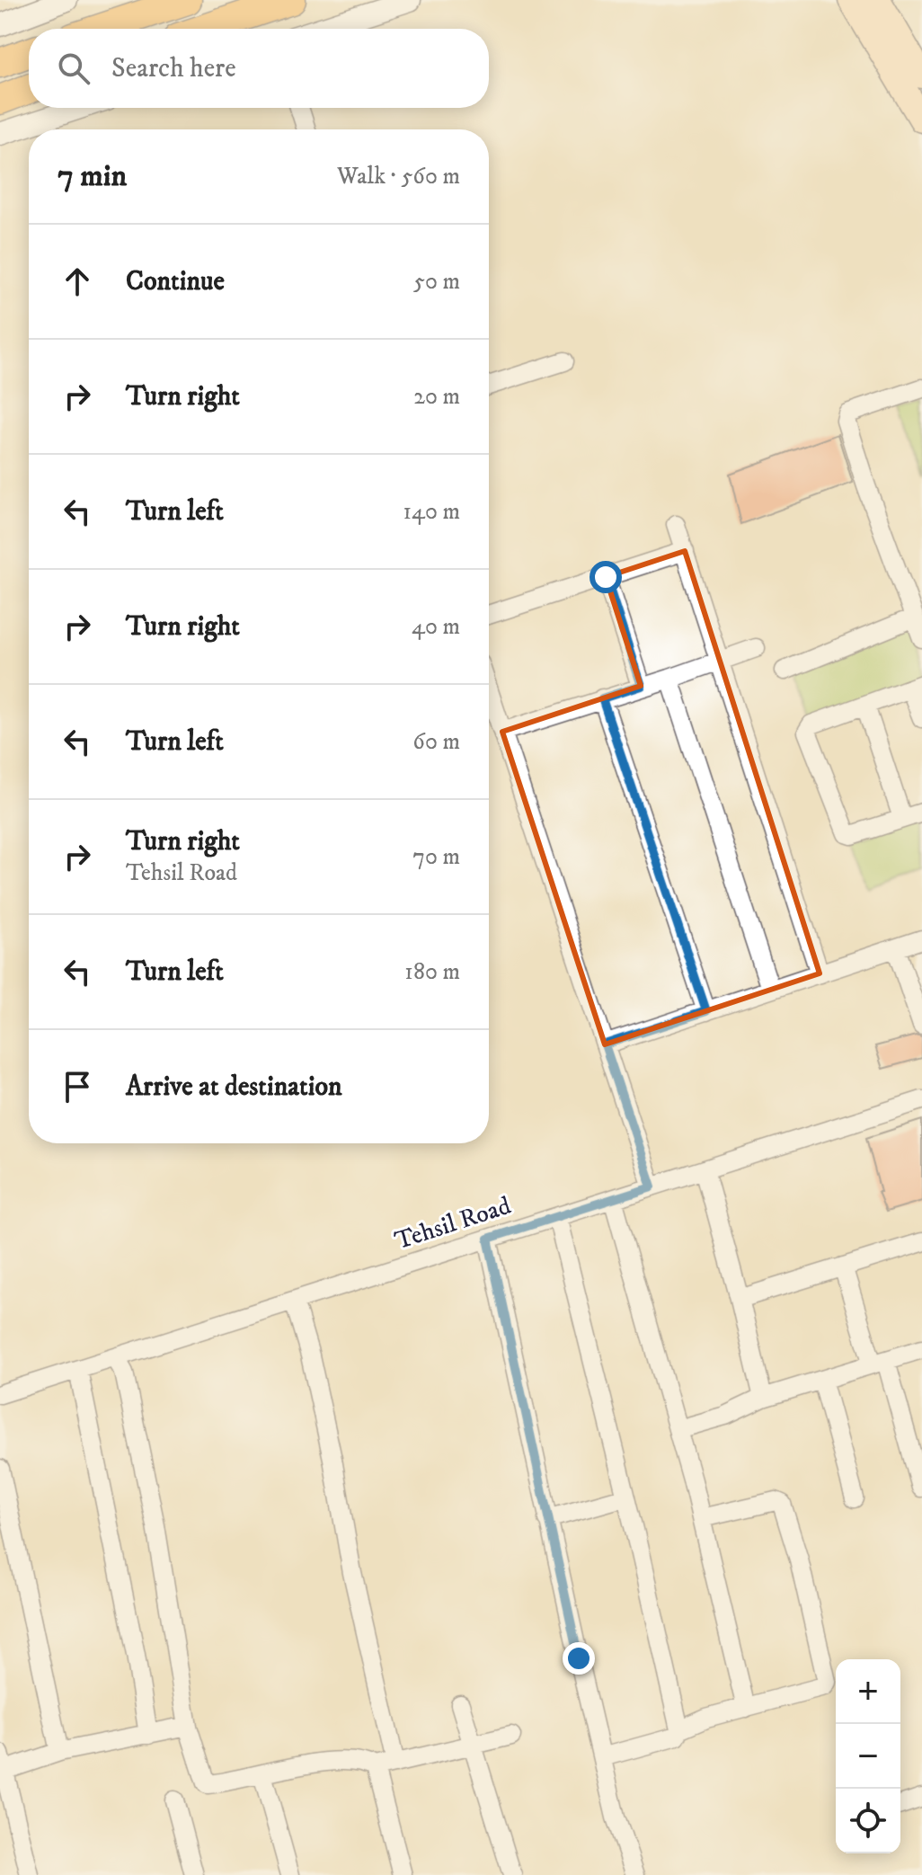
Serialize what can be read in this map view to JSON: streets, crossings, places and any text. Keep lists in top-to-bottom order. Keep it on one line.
{"streets":{"street":["Tehsil Road"]},"page":{"search":"Search here","heading":["7 min","Walk · 560 m"],"list":[["Continue","50 m"],["Turn right","20 m"],["Turn left","140 m"],["Turn right","40 m"],["Turn left","60 m"],["Turn right","Tehsil Road","70 m"],["Turn left","180 m"],"Arrive at destination"],"map_buttons":["+","−"]}}
